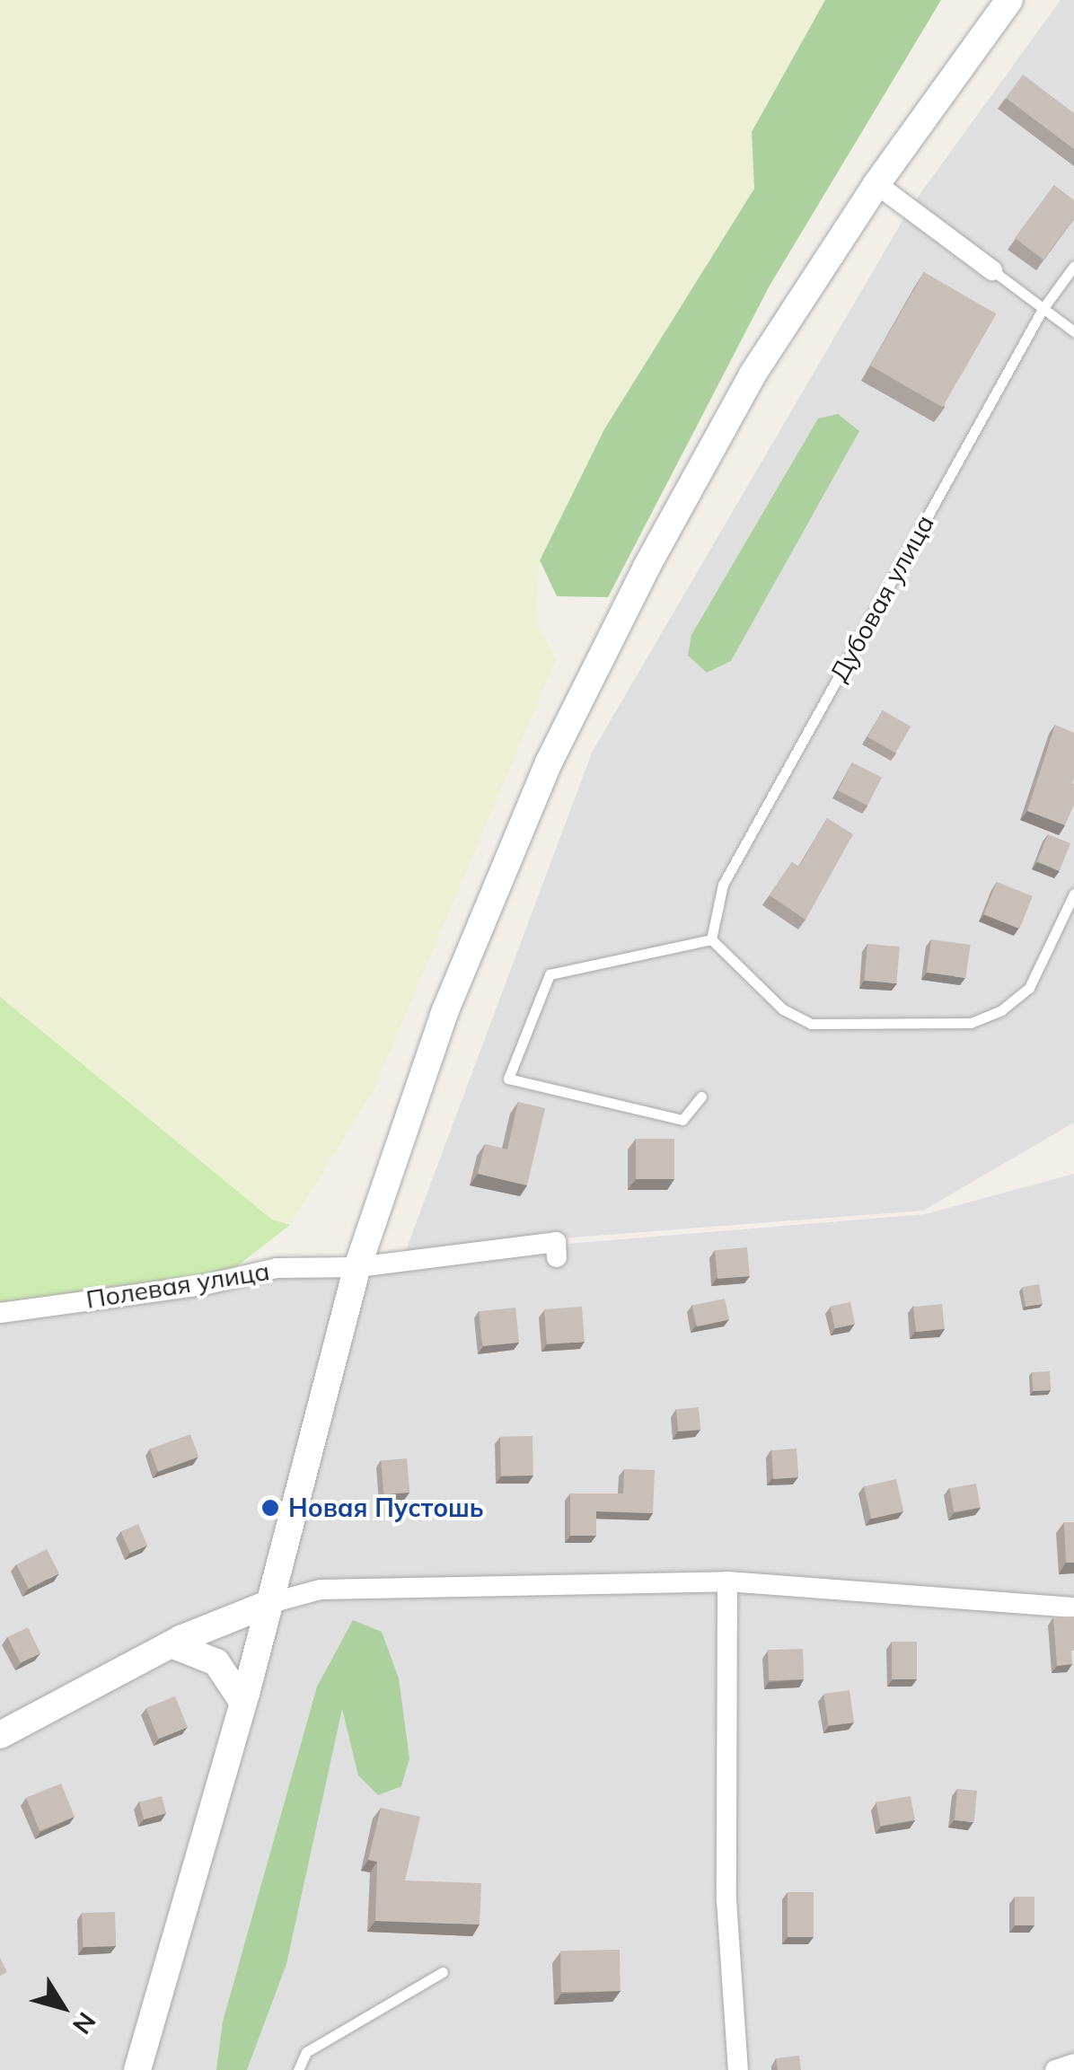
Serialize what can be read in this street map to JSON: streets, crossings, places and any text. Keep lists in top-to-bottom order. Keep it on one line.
{"streets":{"street":["Полевая улица"],"lane":["Дубовая улица"]},"places":["Новая Пустошь"],"north":"bottom right"}
